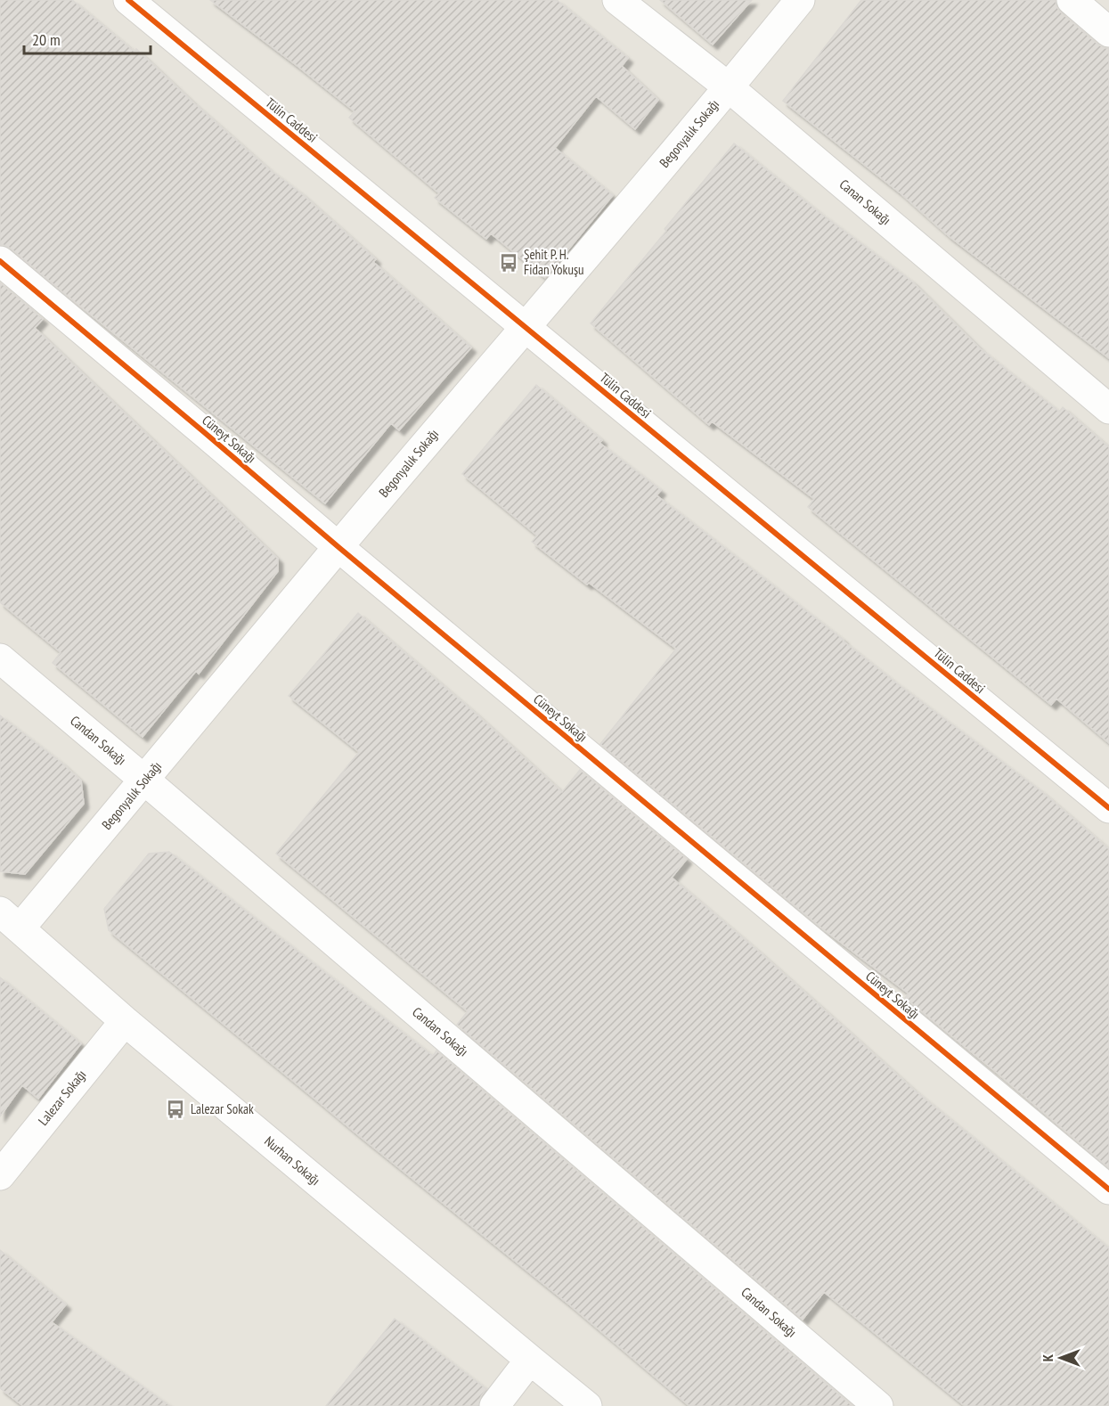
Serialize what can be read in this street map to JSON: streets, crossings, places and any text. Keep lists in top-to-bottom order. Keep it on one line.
{"streets":{"street":["Tülin Caddesi","Begonyalık Sokağı","Canan Sokağı","Cüneyt Sokağı","Candan Sokağı","Lalezar Sokağı","Nurhan Sokağı"]},"crossings":[["Tülin Caddesi","Begonyalık Sokağı"],["Begonyalık Sokağı","Canan Sokağı"],["Begonyalık Sokağı","Cüneyt Sokağı"],["Begonyalık Sokağı","Candan Sokağı"],["Begonyalık Sokağı","Nurhan Sokağı"],["Lalezar Sokağı","Nurhan Sokağı"]],"places":{"bus stop":["Şehit P. H. Fidan Yokuşu","Lalezar Sokak"]},"scale_bar":"20 m","north":"left"}
